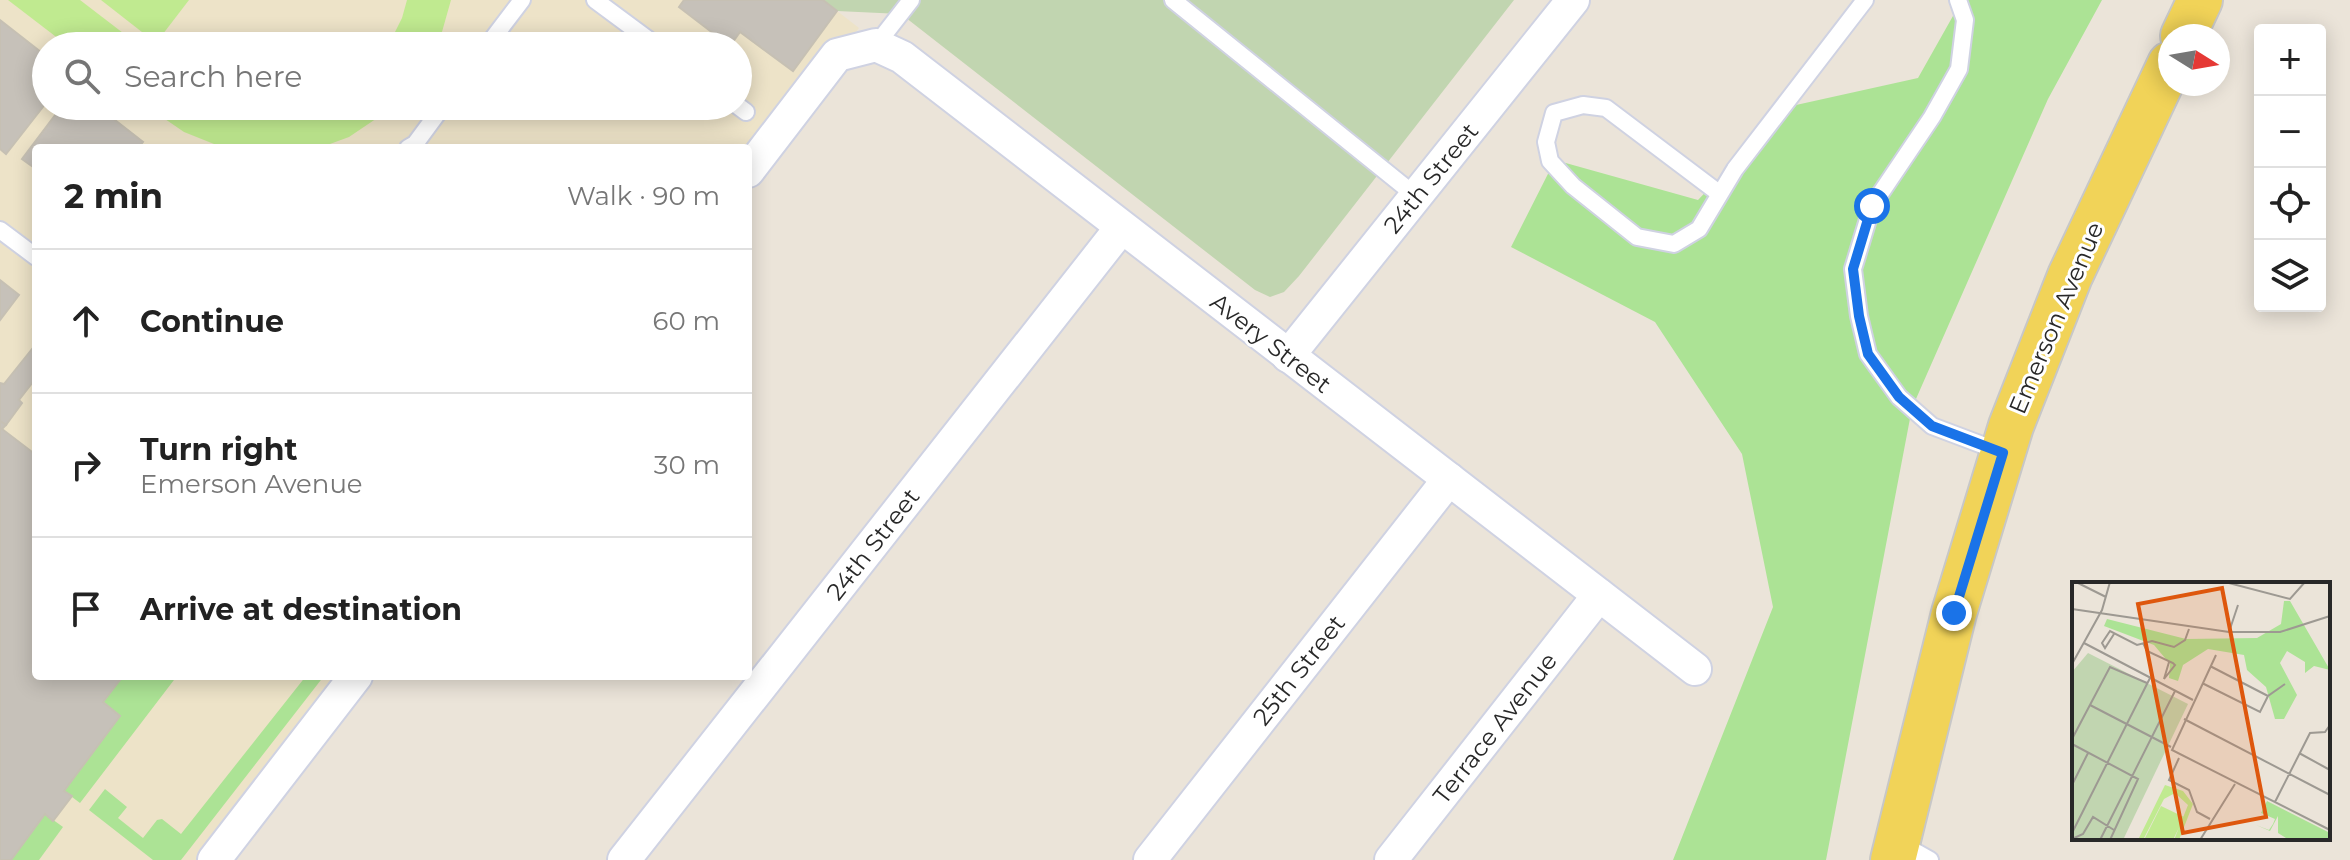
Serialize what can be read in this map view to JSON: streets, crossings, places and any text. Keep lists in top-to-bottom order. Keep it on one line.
{"streets":{"main road":["Emerson Avenue"],"street":["24th Street","Avery Street","25th Street","Terrace Avenue"]},"crossings":[["24th Street","Avery Street"],["Avery Street","25th Street"],["Avery Street","Terrace Avenue"]],"north":"right","page":{"map_buttons":["+","−"],"search":"Search here","heading":["2 min","Walk · 90 m"],"list":[["Continue","60 m"],["Turn right","Emerson Avenue","30 m"],"Arrive at destination"]}}
